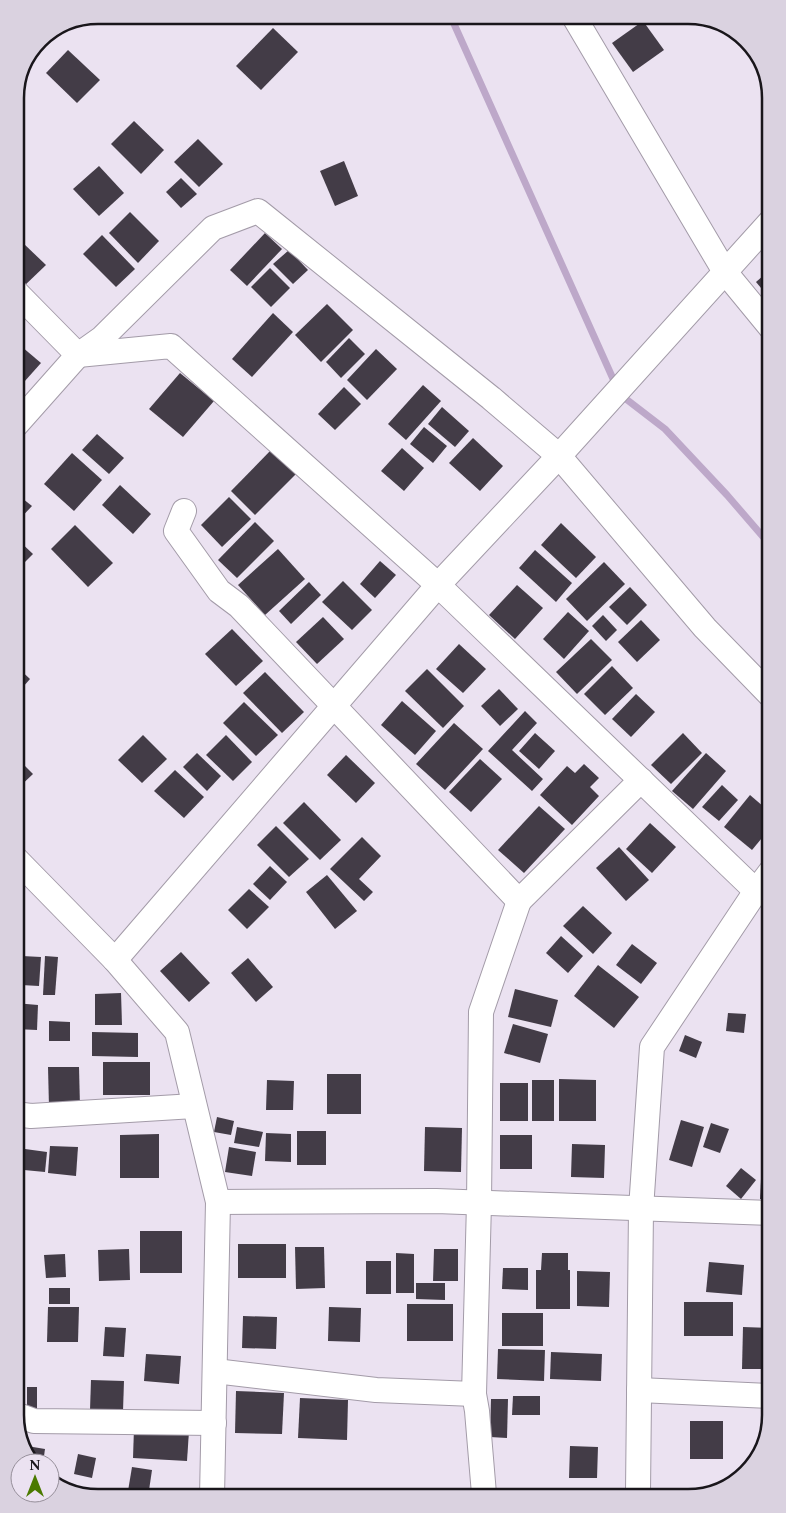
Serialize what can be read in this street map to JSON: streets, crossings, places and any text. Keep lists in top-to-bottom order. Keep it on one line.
{"north":"top"}
